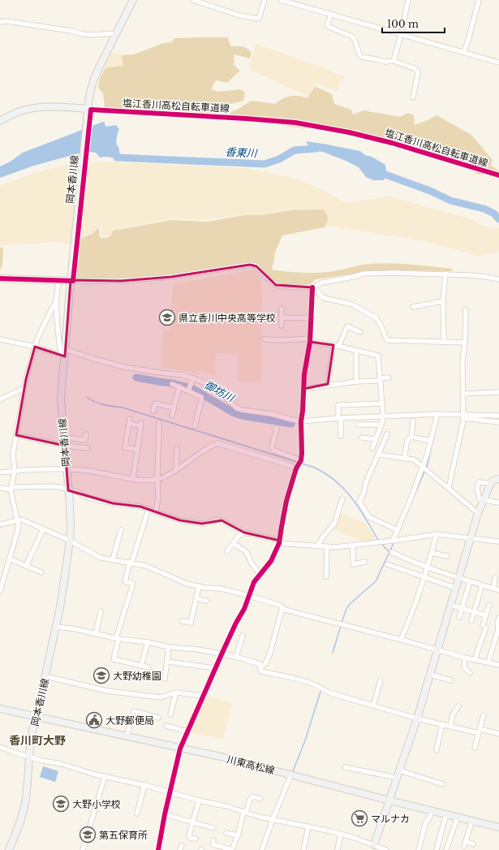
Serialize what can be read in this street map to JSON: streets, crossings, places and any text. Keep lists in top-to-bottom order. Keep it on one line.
{"streets":{"main road":["岡本香川線","川東高松線"],"cycle path":["塩江香川高松自転車道線"]},"crossings":[["岡本香川線","川東高松線"]],"districts":["香川町大野"],"water":["香東川","御坊川"],"places":{"school or university":["県立香川中央高等学校","大野幼稚園","大野小学校","第五保育所"],"public building":["大野郵便局"],"supermarket":["マルナカ"]},"scale_bar":"100 m"}
